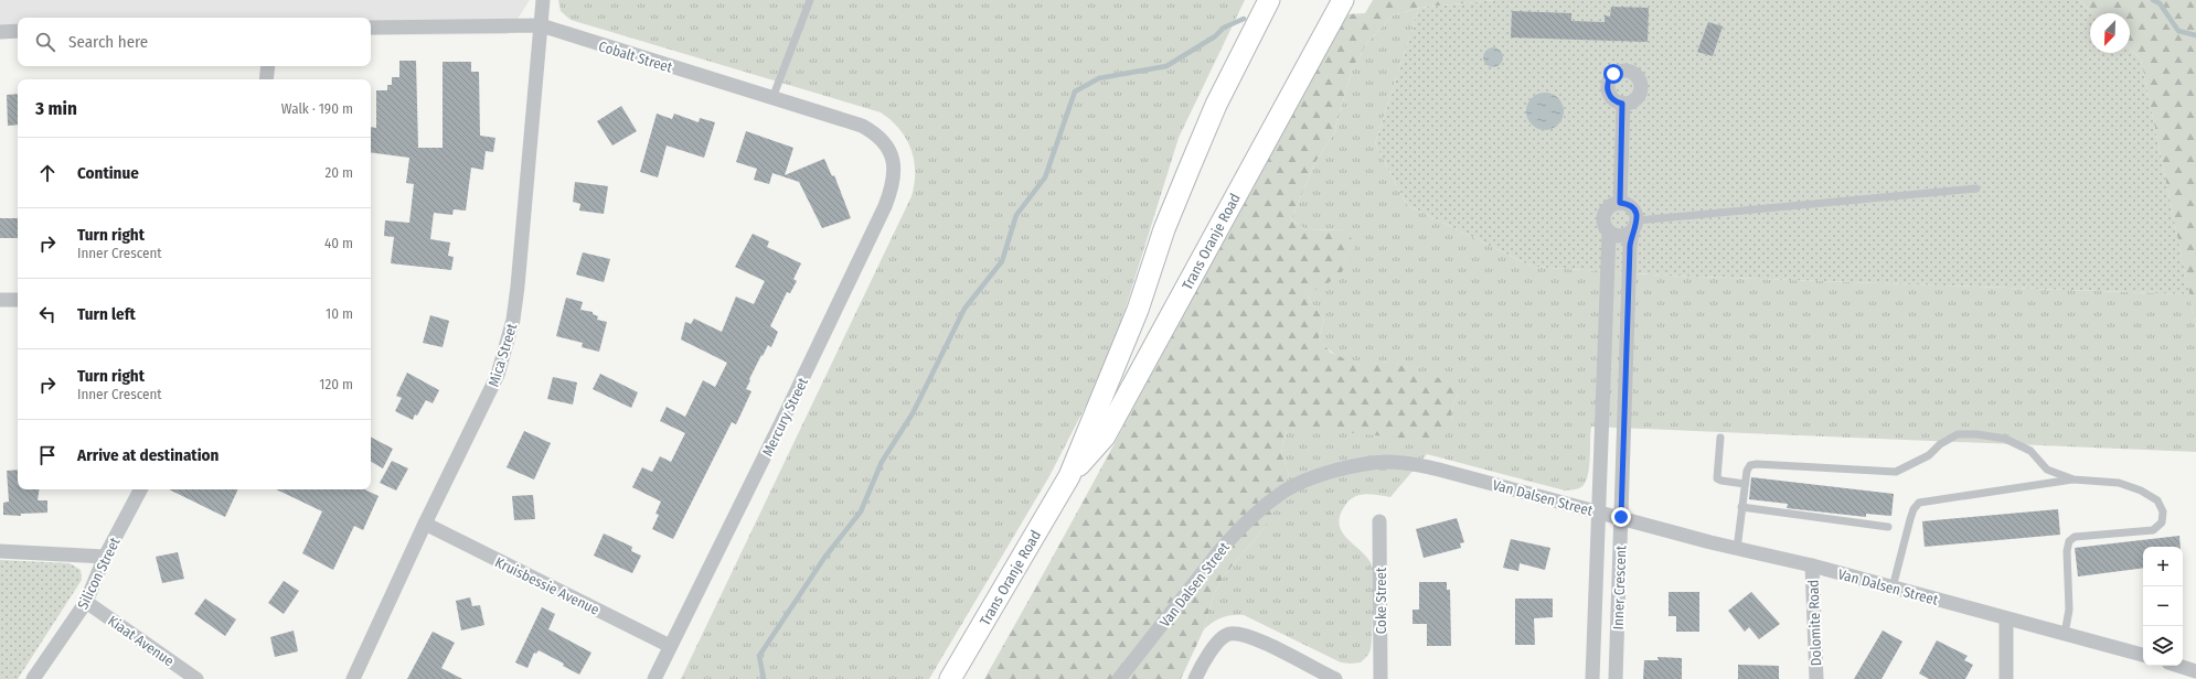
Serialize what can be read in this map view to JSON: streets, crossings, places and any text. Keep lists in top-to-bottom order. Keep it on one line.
{"streets":{"main road":["Trans Oranje Road"],"street":["Cobalt Street","Mica Street","Mercury Street","Van Dalsen Street","Silicon Street","Kruisbessie Avenue","Inner Crescent","Coke Street","Dolomite Road","Kiaat Avenue"]},"crossings":[["Cobalt Street","Mica Street"],["Cobalt Street","Mercury Street"],["Mica Street","Kruisbessie Avenue"],["Mercury Street","Kruisbessie Avenue"],["Van Dalsen Street","Inner Crescent"],["Van Dalsen Street","Dolomite Road"],["Silicon Street","Kiaat Avenue"]],"north":"bottom left","page":{"search":"Search here","heading":["3 min","Walk · 190 m"],"list":[["Continue","20 m"],["Turn right","Inner Crescent","40 m"],["Turn left","10 m"],["Turn right","Inner Crescent","120 m"],"Arrive at destination"],"map_buttons":["+","−"]}}
